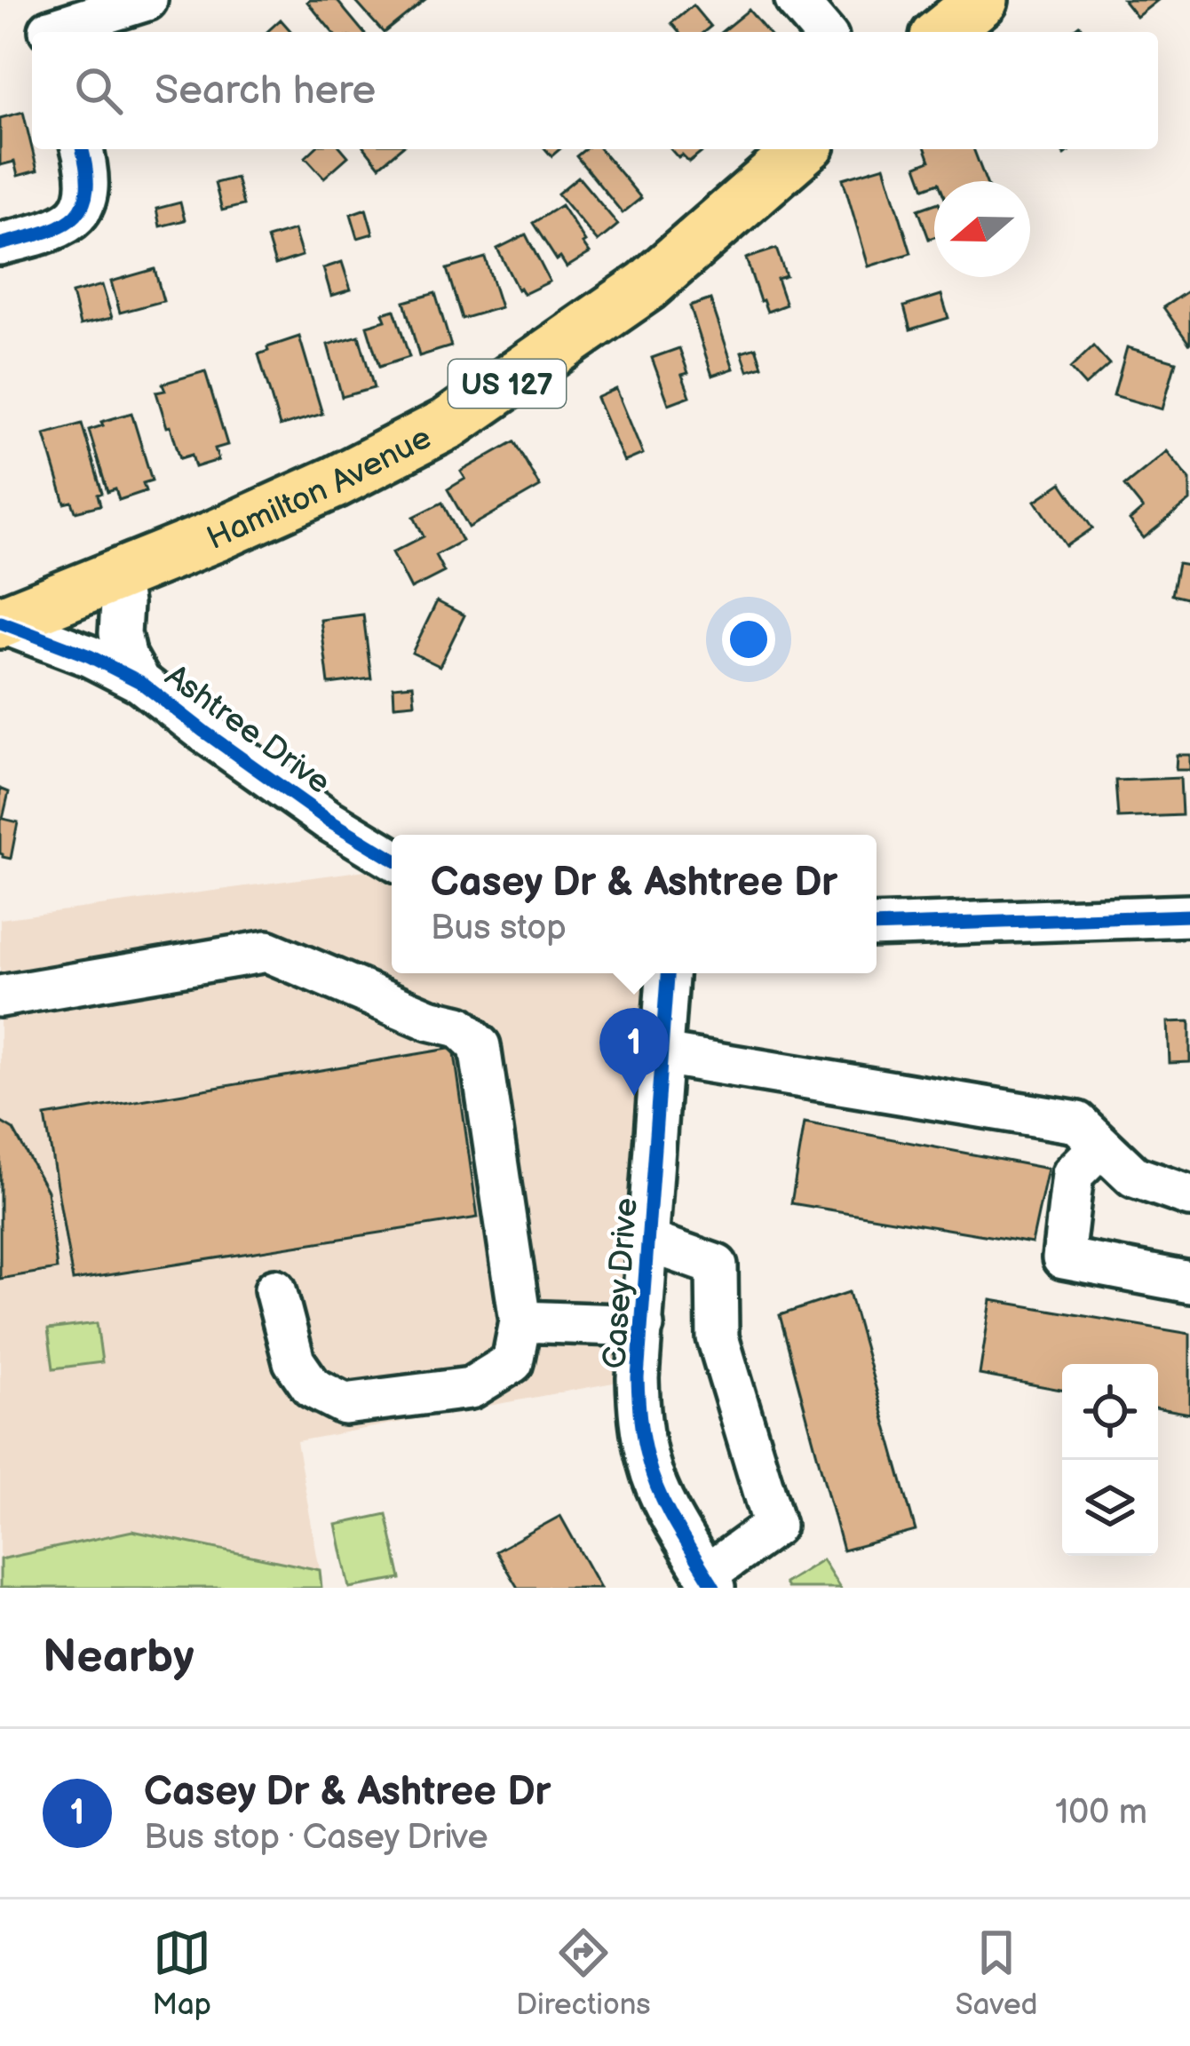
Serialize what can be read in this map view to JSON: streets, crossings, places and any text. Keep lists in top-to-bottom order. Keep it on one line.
{"streets":{"main road":["US 127","Hamilton Avenue"],"street":["Ashtree Drive","Casey Drive"]},"crossings":[["Hamilton Avenue","Ashtree Drive"]],"north":"left","page":{"search":"Search here","popup":["Casey Dr & Ashtree Dr","Bus stop"],"pins":"1","heading":"Nearby","list":[{"mark":"1","name":"Casey Dr & Ashtree Dr","note":"Bus stop · Casey Drive","value":"100 m"}],"nav":["Map","Directions","Saved"]}}
